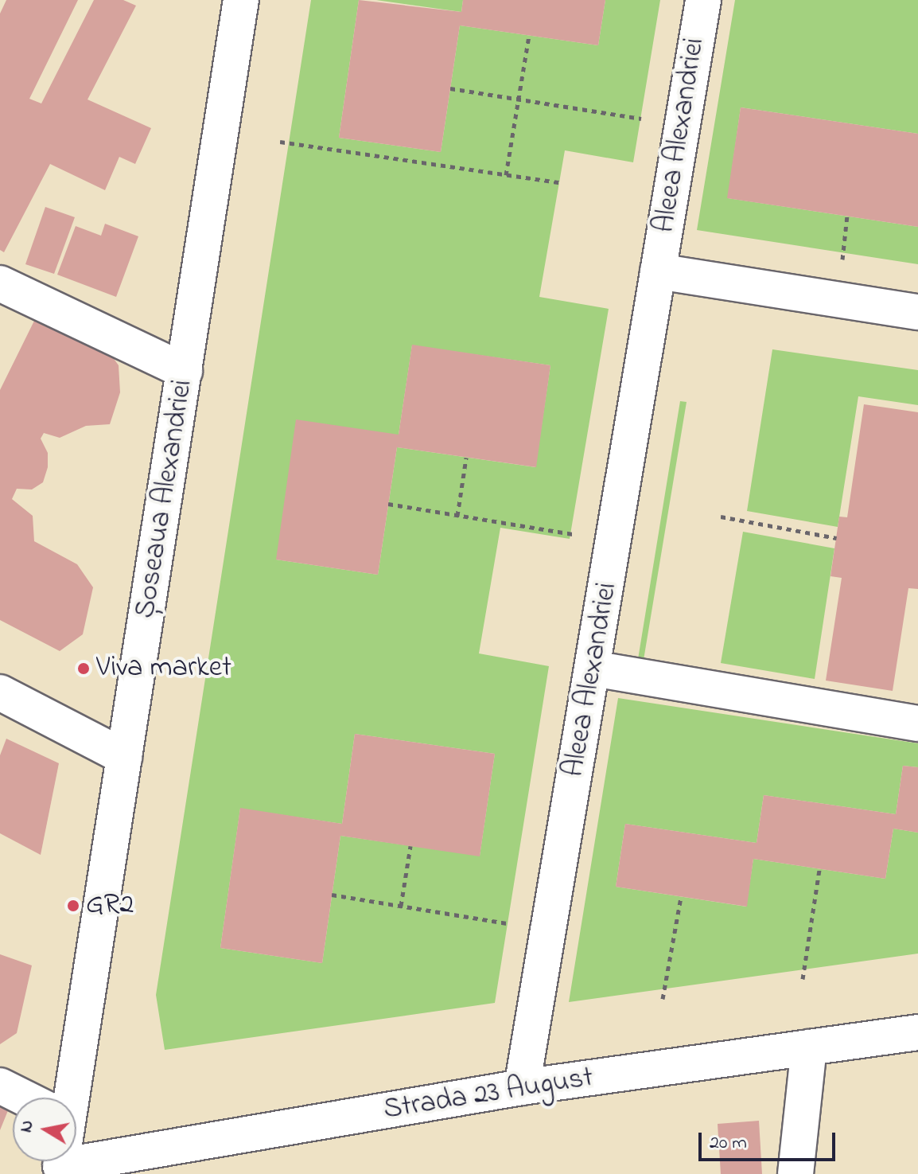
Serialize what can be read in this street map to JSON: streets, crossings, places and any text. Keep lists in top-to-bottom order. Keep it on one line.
{"streets":{"street":["Aleea Alexandriei","Șoseaua Alexandriei","Strada 23 August"]},"crossings":[["Aleea Alexandriei","Strada 23 August"]],"places":["Viva market","GR2"],"scale_bar":"20 m","north":"left"}
